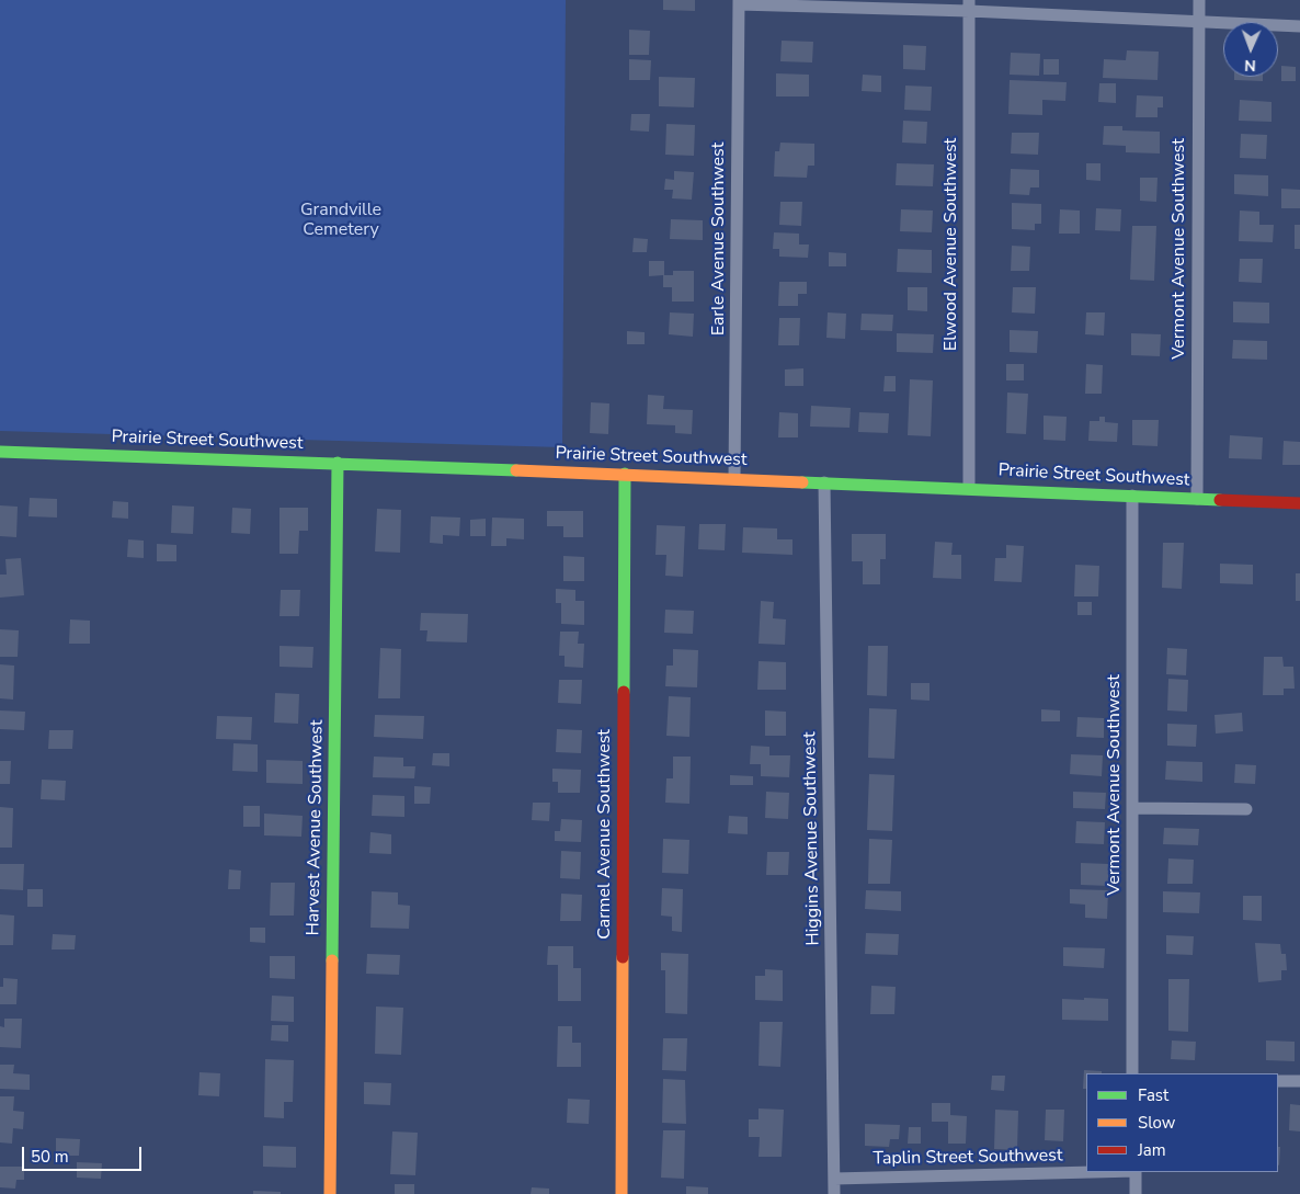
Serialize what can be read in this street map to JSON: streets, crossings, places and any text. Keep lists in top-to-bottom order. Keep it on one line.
{"streets":{"street":["Earle Avenue Southwest","Elwood Avenue Southwest","Vermont Avenue Southwest","Prairie Street Southwest","Harvest Avenue Southwest","Carmel Avenue Southwest","Higgins Avenue Southwest","Taplin Street Southwest"]},"crossings":[["Earle Avenue Southwest","Prairie Street Southwest"],["Elwood Avenue Southwest","Prairie Street Southwest"],["Vermont Avenue Southwest","Prairie Street Southwest"],["Prairie Street Southwest","Harvest Avenue Southwest"],["Prairie Street Southwest","Carmel Avenue Southwest"],["Prairie Street Southwest","Higgins Avenue Southwest"],["Higgins Avenue Southwest","Taplin Street Southwest"]],"parks":["Grandville Cemetery"],"legend":["Fast","Slow","Jam"],"scale_bar":"50 m","north":"bottom"}
